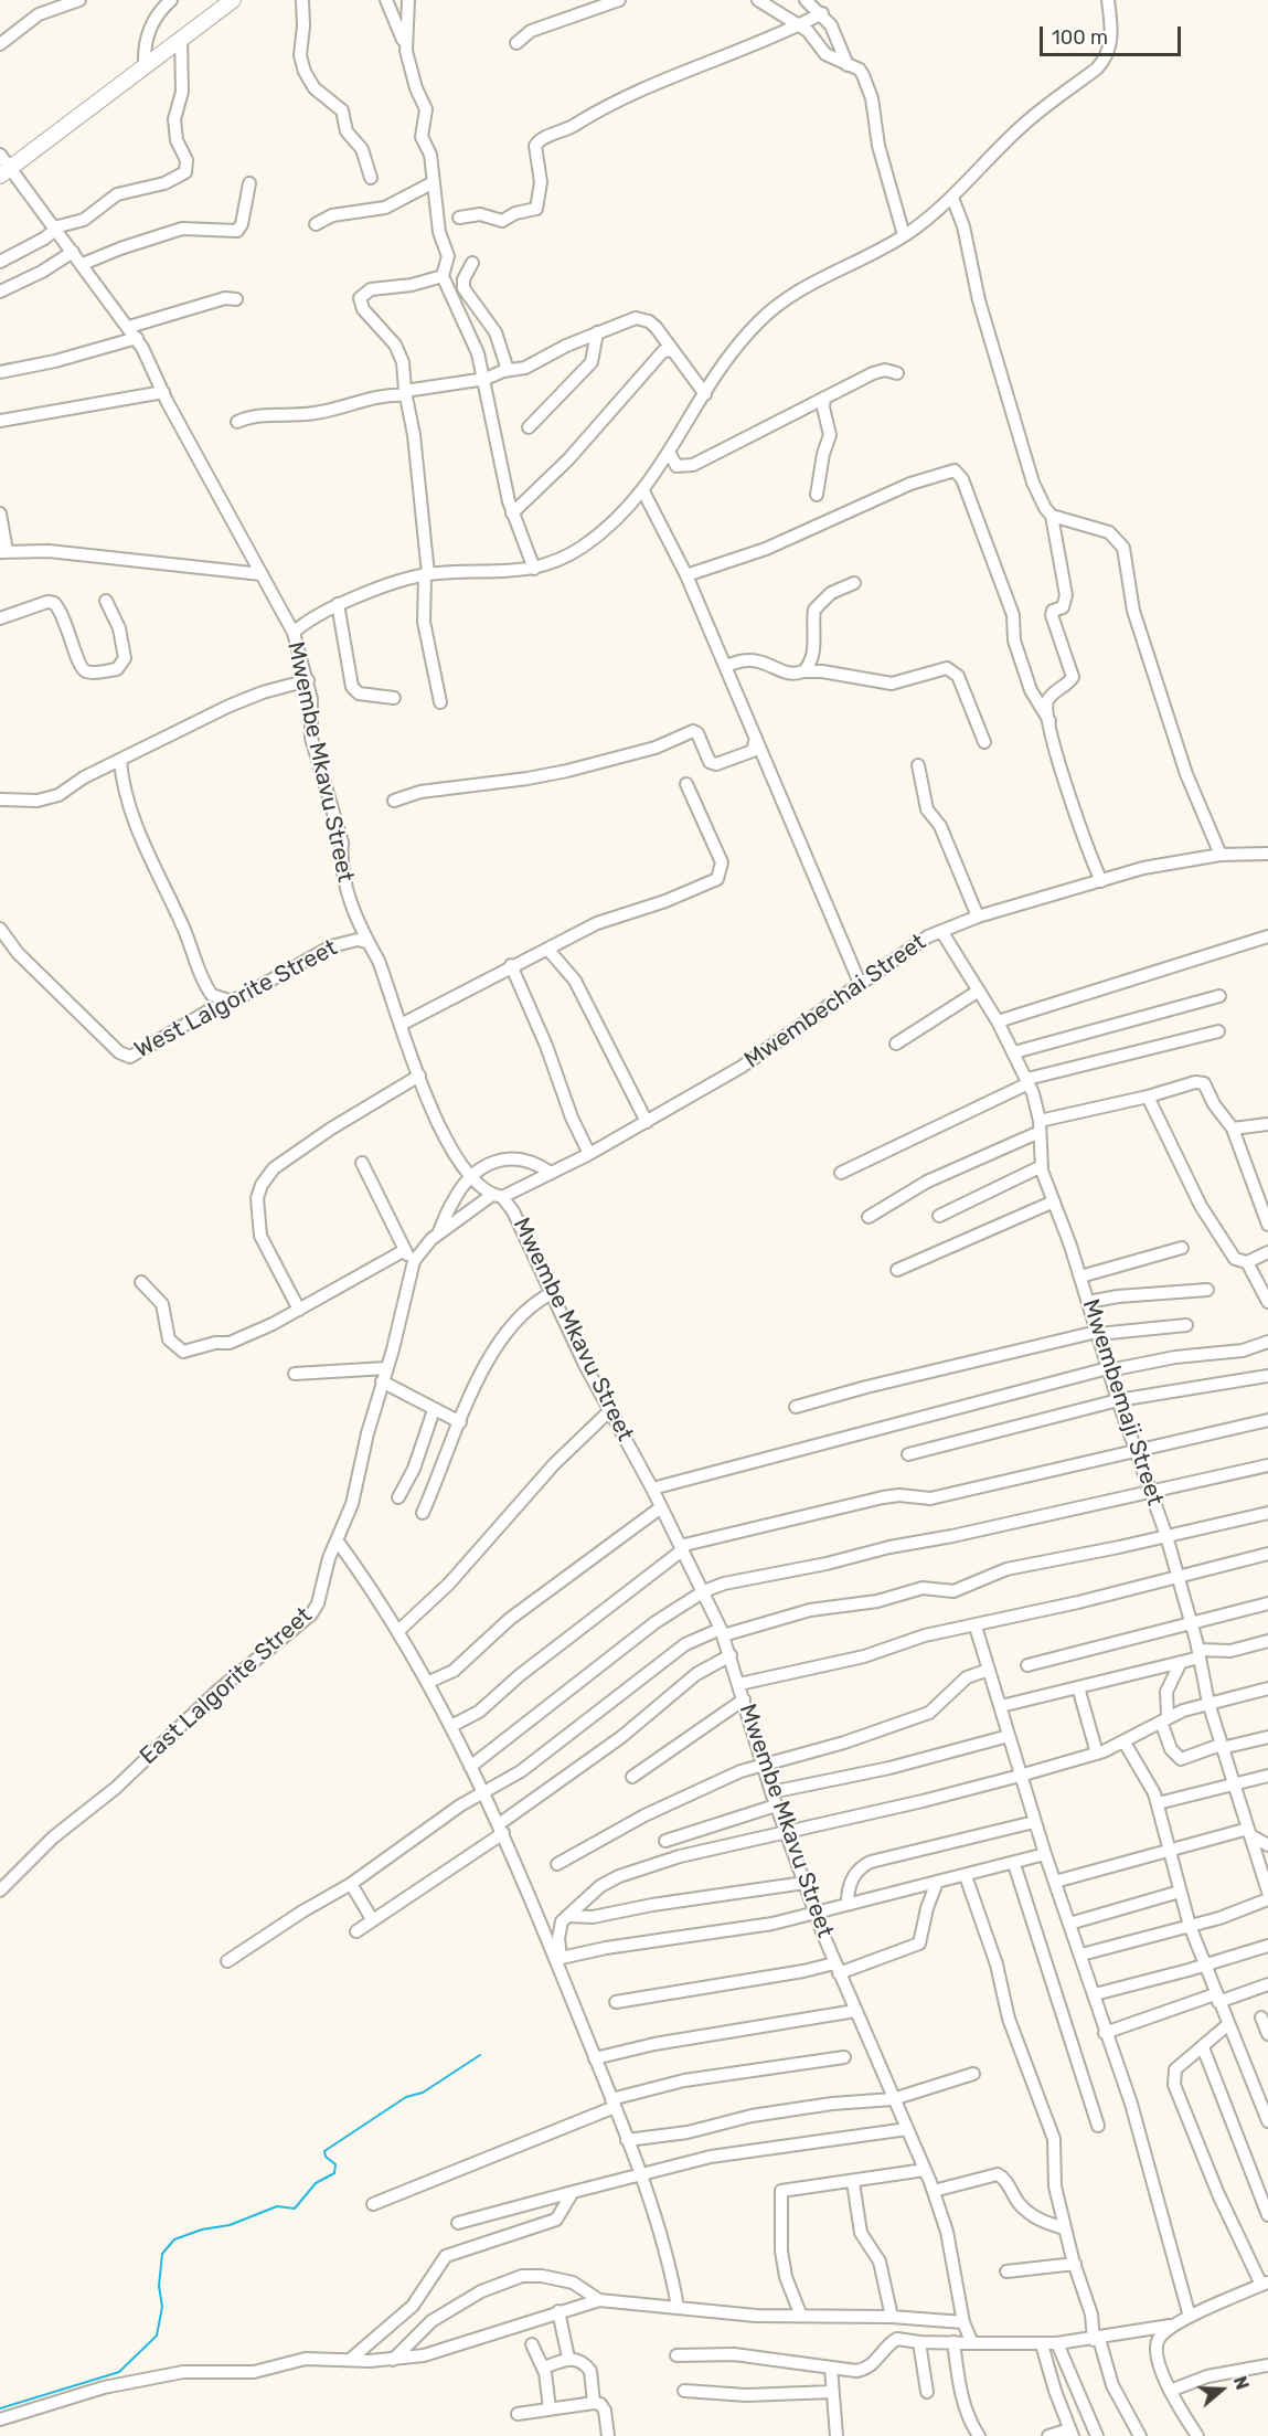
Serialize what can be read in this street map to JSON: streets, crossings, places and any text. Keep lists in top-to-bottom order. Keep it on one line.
{"streets":{"street":["Mwembe Mkavu Street","West Lalgorite Street","Mwembechai Street","Mwembemaji Street","East Lalgorite Street"]},"crossings":[["Mwembe Mkavu Street","West Lalgorite Street"],["Mwembe Mkavu Street","Mwembechai Street"],["Mwembe Mkavu Street","East Lalgorite Street"],["Mwembechai Street","Mwembemaji Street"],["Mwembechai Street","East Lalgorite Street"]],"scale_bar":"100 m","north":"right"}
